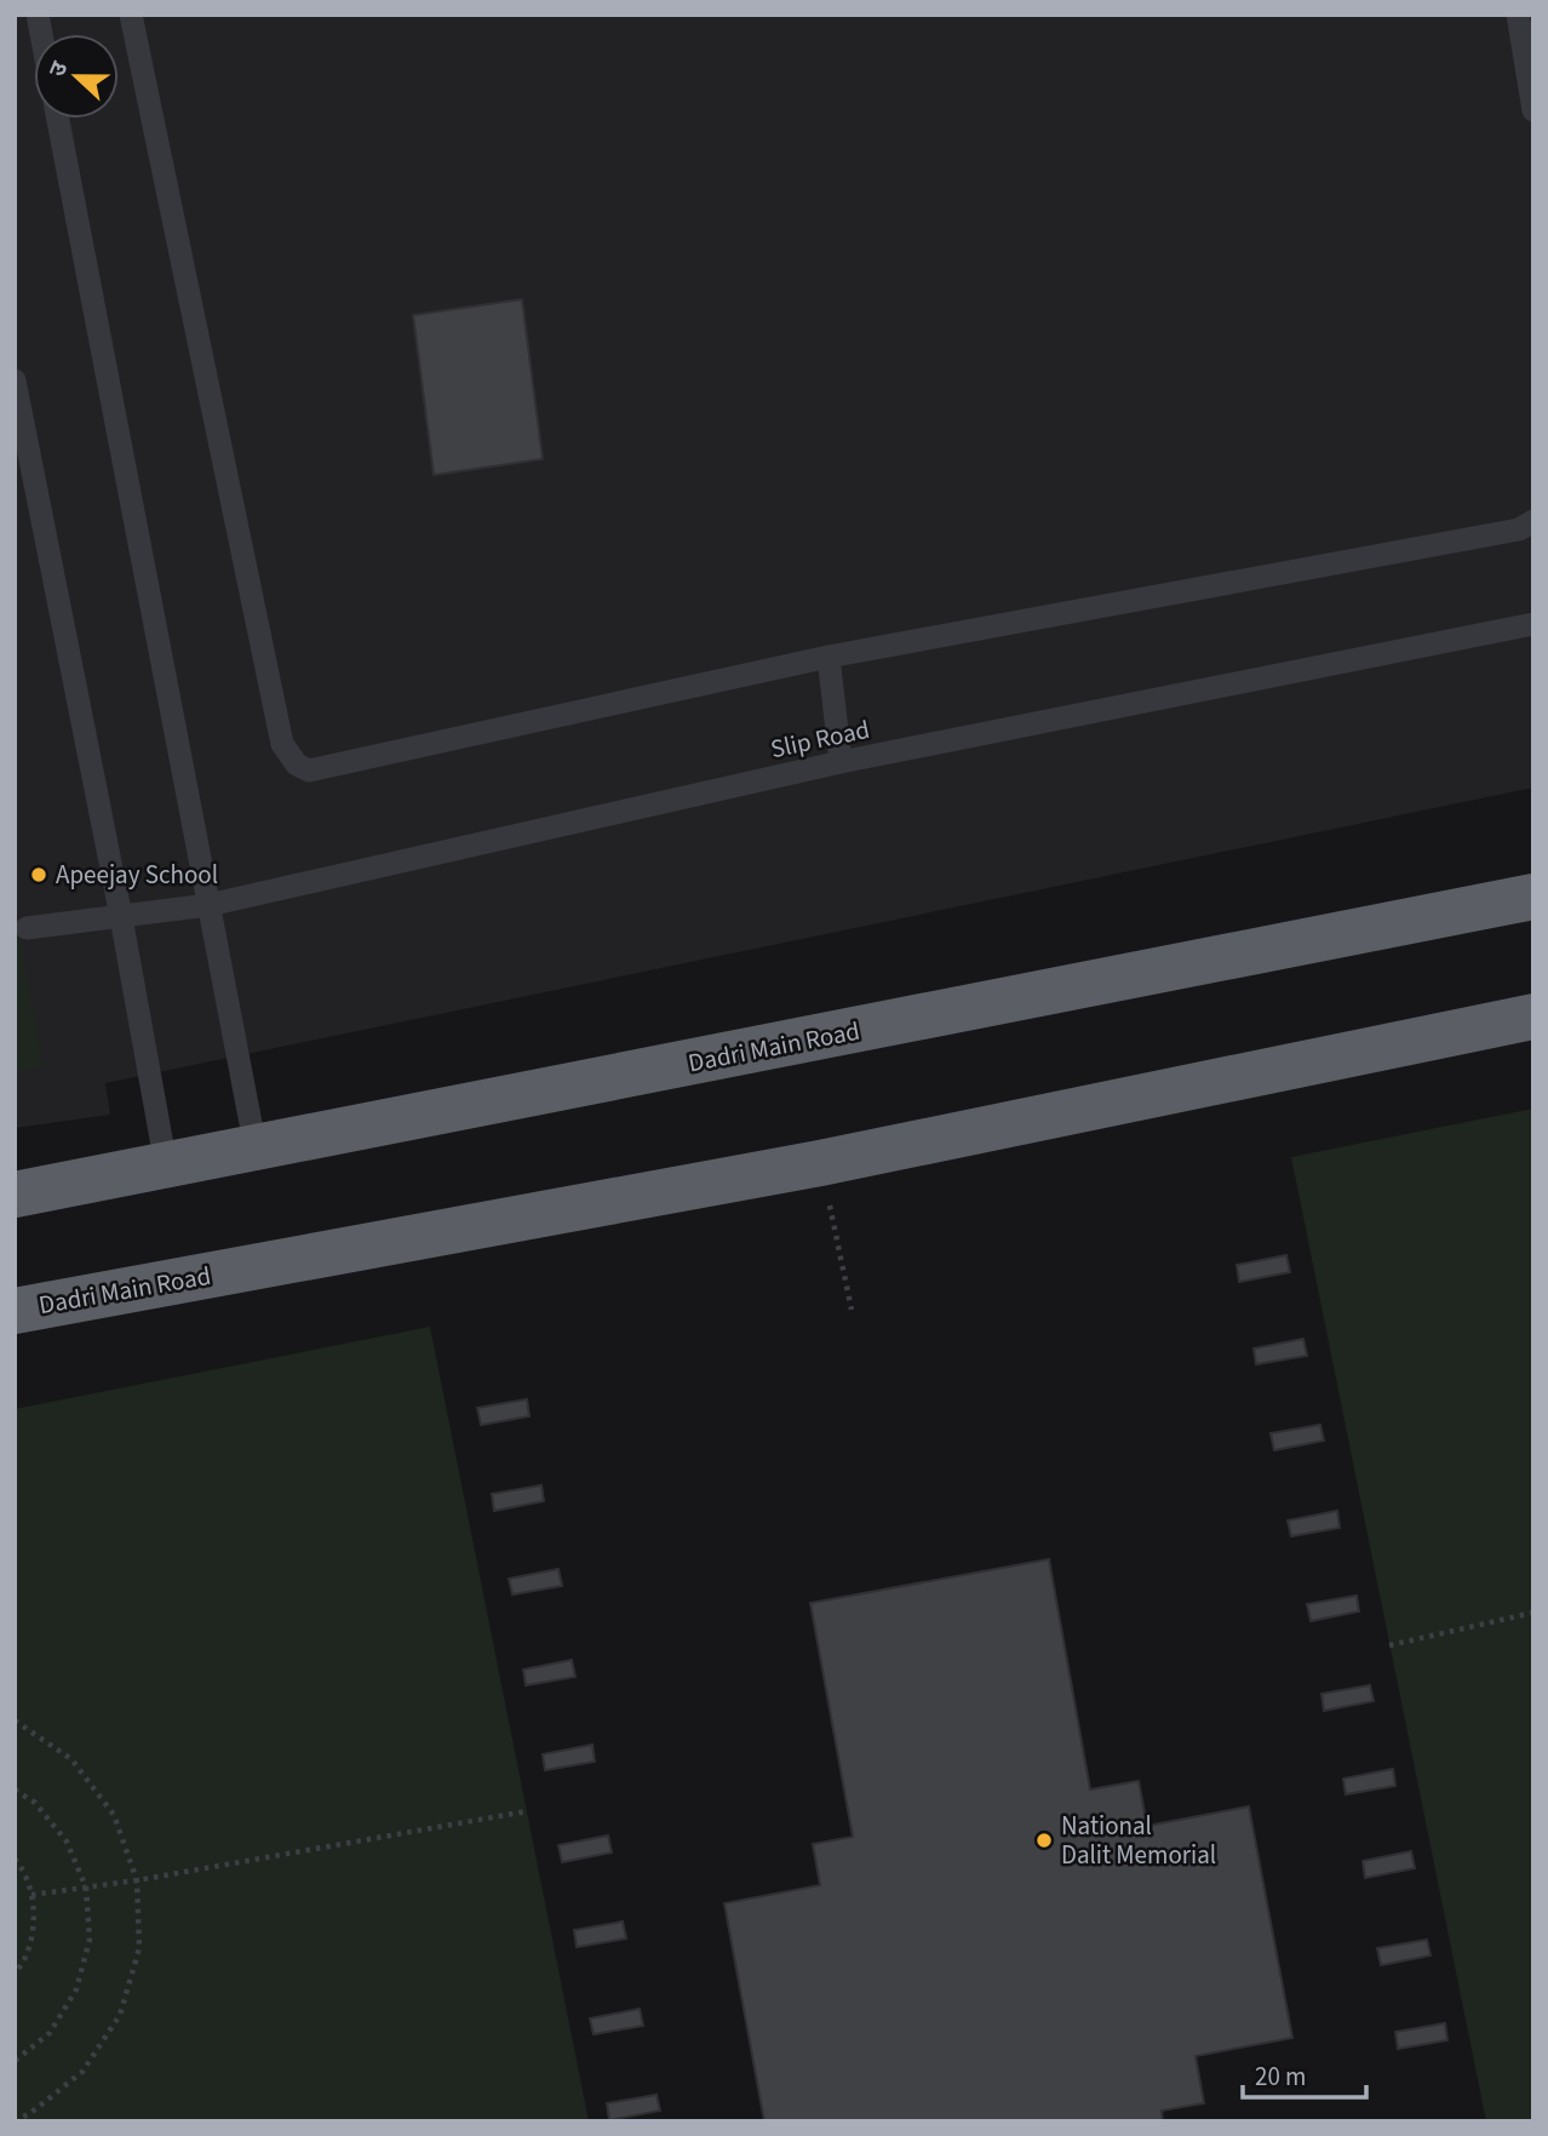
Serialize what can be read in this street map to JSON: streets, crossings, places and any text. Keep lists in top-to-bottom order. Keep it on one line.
{"streets":{"highway":["Dadri Main Road"],"lane":["Slip Road"]},"places":["Apeejay School","National Dalit Memorial"],"scale_bar":"20 m","north":"left"}
